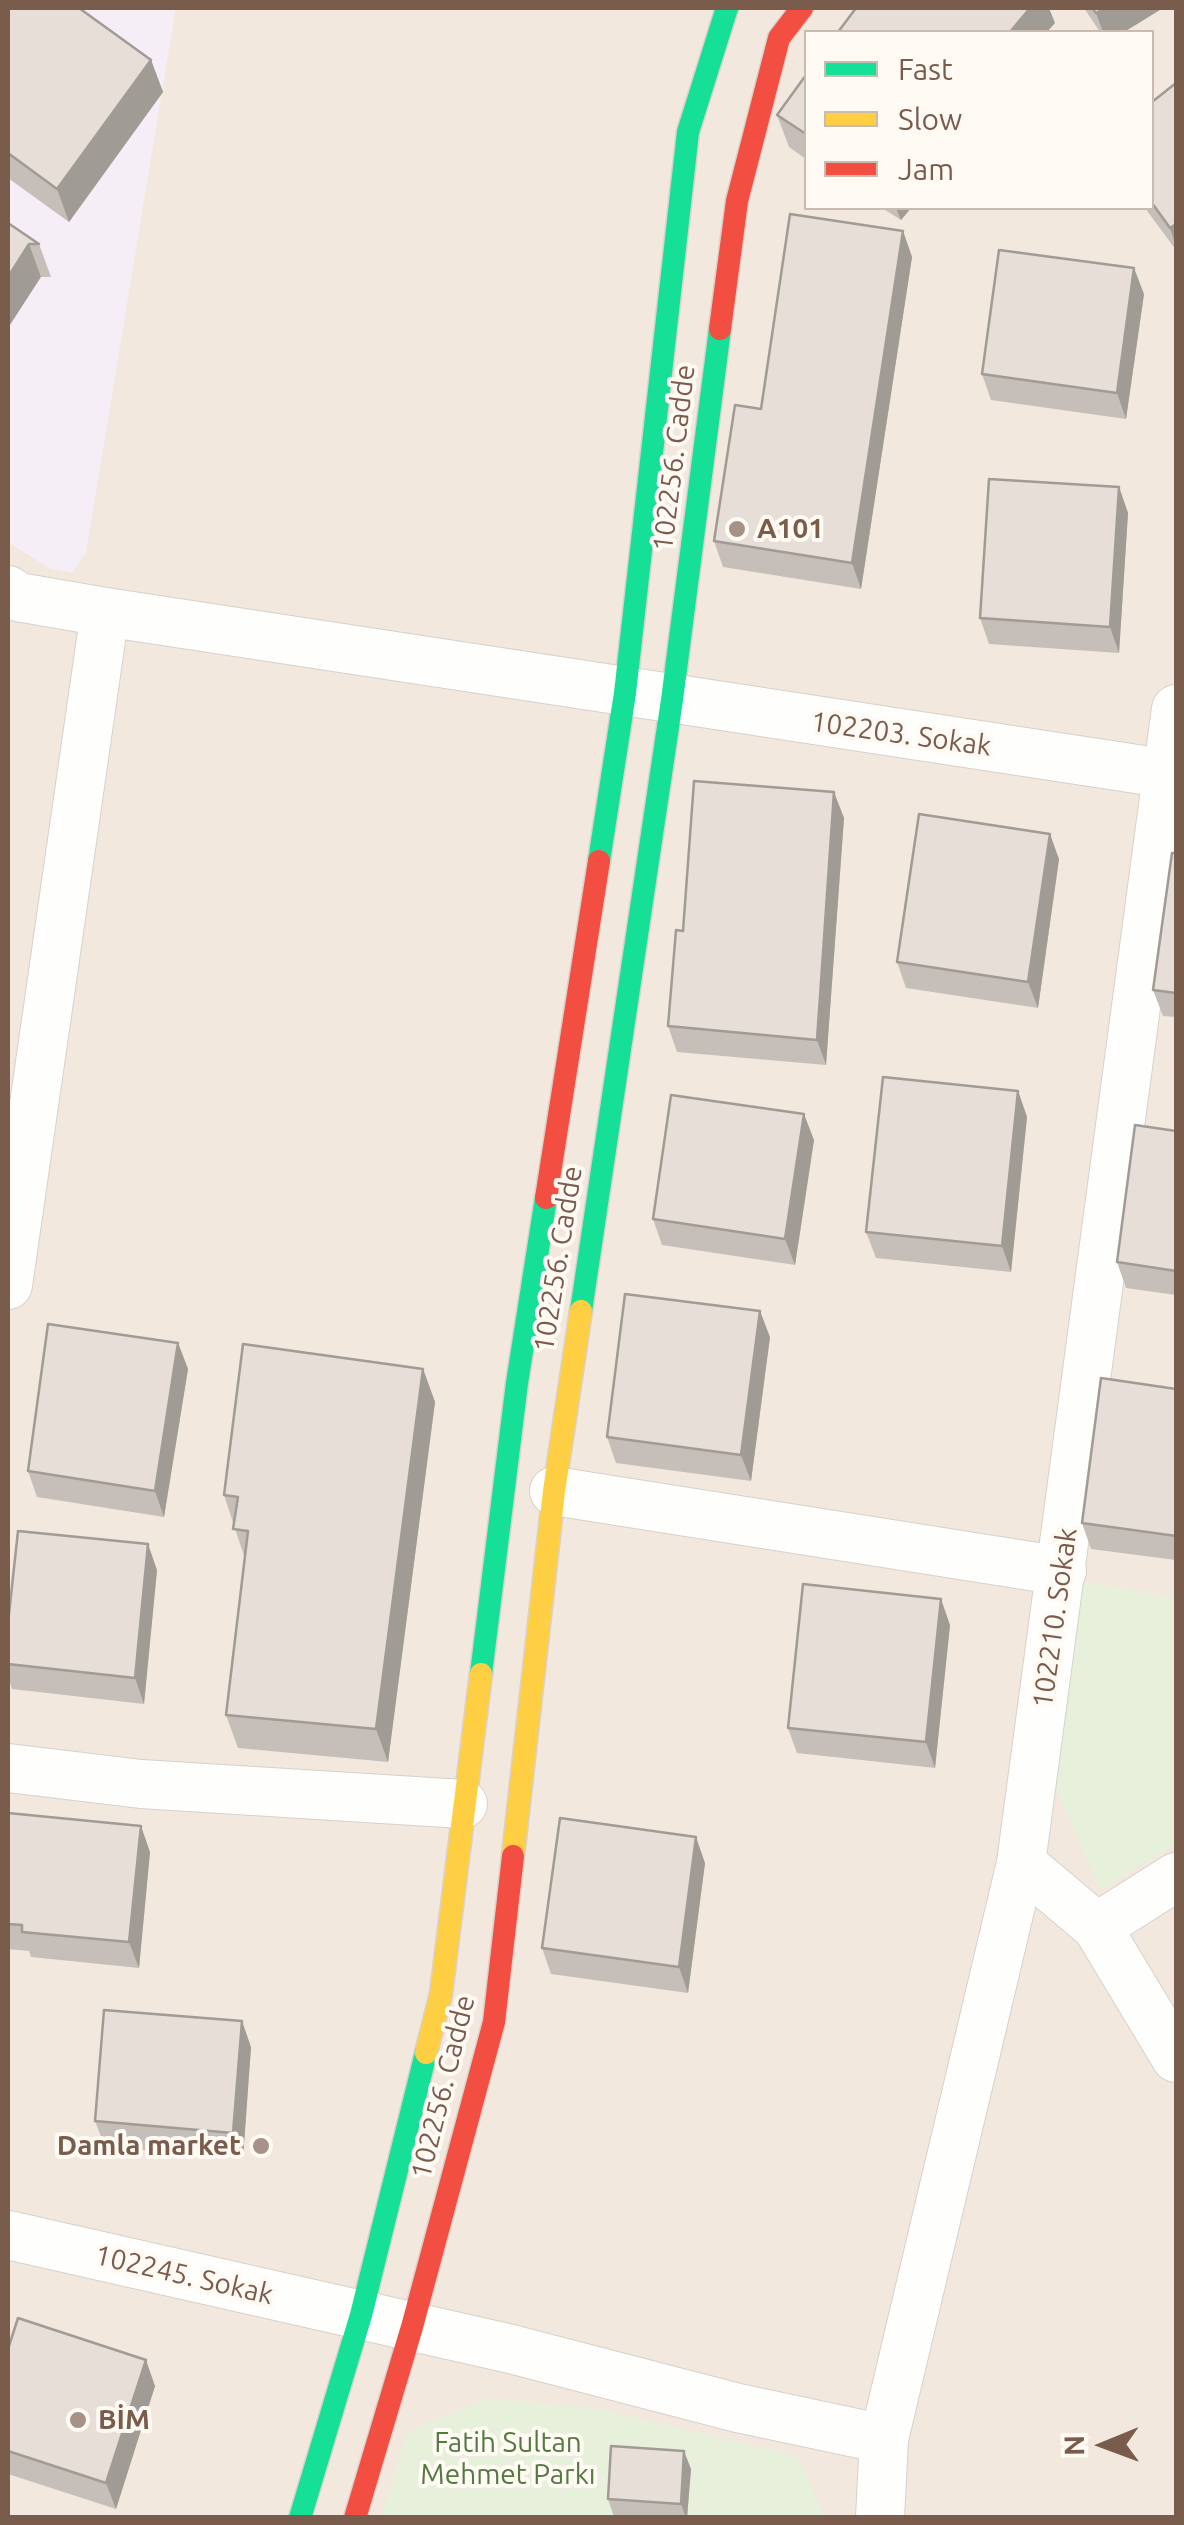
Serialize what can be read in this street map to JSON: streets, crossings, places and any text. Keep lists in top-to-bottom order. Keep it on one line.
{"streets":{"street":["102256. Cadde","102203. Sokak","102210. Sokak","102245. Sokak"]},"crossings":[["102256. Cadde","102203. Sokak"],["102256. Cadde","102245. Sokak"],["102203. Sokak","102210. Sokak"],["102210. Sokak","102245. Sokak"]],"parks":["Fatih Sultan Mehmet Parkı"],"places":["A101","Damla market","BİM"],"legend":["Fast","Slow","Jam"],"north":"left"}
